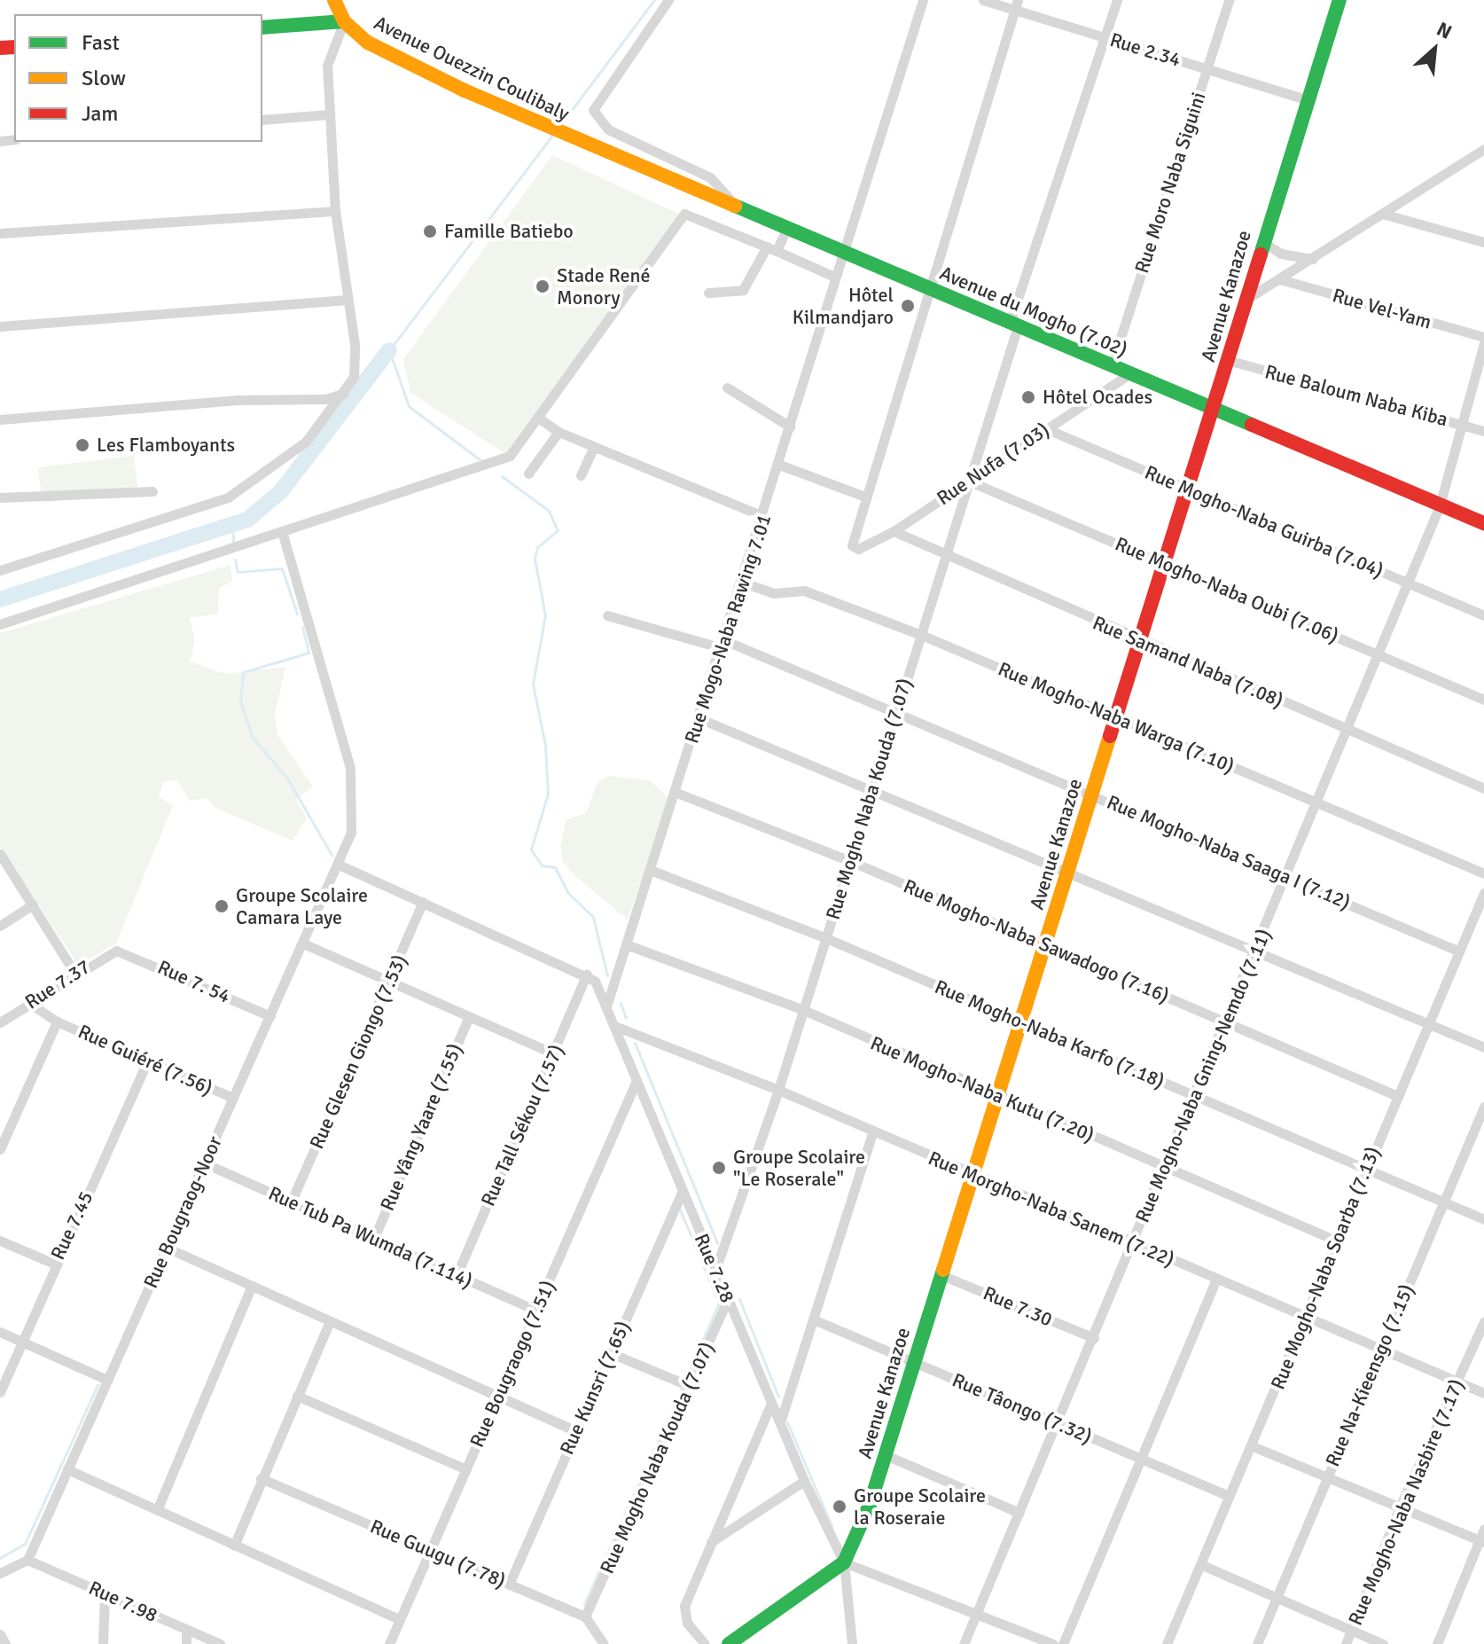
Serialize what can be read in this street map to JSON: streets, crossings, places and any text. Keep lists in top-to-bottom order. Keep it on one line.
{"streets":{"street":["Rue 2.34","Avenue Ouezzin Coulibaly","Rue Moro Naba Siguini","Avenue Kanazoe","Rue Vel-Yam","Avenue du Mogho (7.02)","Rue Baloum Naba Kiba","Rue Nufa (7.03)","Rue Mogho-Naba Guirba (7.04)","Rue Mogho-Naba Oubi (7.06)","Rue Mogo-Naba Rawing 7.01","Rue Samand Naba (7.08)","Rue Mogho-Naba Warga (7.10)","Rue Mogho Naba Kouda (7.07)","Rue Mogho-Naba Saaga I (7.12)","Rue Mogho-Naba Sawadogo (7.16)","Rue 7. 54","Rue 7.37","Rue Mogho-Naba Karfo (7.18)","Rue Glesen Giongo (7.53)","Rue Guiéré (7.56)","Rue Mogho-Naba Gning-Nemdo (7.11)","Rue Mogho-Naba Kutu (7.20)","Rue Tall Sékou (7.57)","Rue Yâng Yaare (7.55)","Rue Morgho-Naba Sanem (7.22)","Rue Bougraog-Noor","Rue 7.45","Rue Tub Pa Wumda (7.114)","Rue 7.28","Rue Mogho-Naba Soarba (7.13)","Rue 7.30","Rue Bougraogo (7.51)","Rue Na-Kieensgo (7.15)","Rue Kunsri (7.65)","Rue Tâongo (7.32)","Rue Mogho-Naba Nasbire (7.17)","Rue Guugu (7.78)","Rue 7.98"]},"crossings":[["Rue 2.34","Rue Moro Naba Siguini"],["Rue 2.34","Avenue Kanazoe"],["Rue 2.34","Rue Mogho Naba Kouda (7.07)"],["Avenue Ouezzin Coulibaly","Avenue du Mogho (7.02)"],["Rue Moro Naba Siguini","Avenue du Mogho (7.02)"],["Avenue Kanazoe","Avenue du Mogho (7.02)"],["Avenue Kanazoe","Rue Baloum Naba Kiba"],["Avenue Kanazoe","Rue Mogho-Naba Guirba (7.04)"],["Avenue Kanazoe","Rue Mogho-Naba Oubi (7.06)"],["Avenue Kanazoe","Rue Samand Naba (7.08)"],["Avenue Kanazoe","Rue Mogho-Naba Warga (7.10)"],["Avenue Kanazoe","Rue Mogho-Naba Saaga I (7.12)"],["Avenue Kanazoe","Rue Mogho-Naba Sawadogo (7.16)"],["Avenue Kanazoe","Rue Mogho-Naba Karfo (7.18)"],["Avenue Kanazoe","Rue Mogho-Naba Kutu (7.20)"],["Avenue Kanazoe","Rue Morgho-Naba Sanem (7.22)"],["Avenue Kanazoe","Rue 7.28"],["Avenue Kanazoe","Rue 7.30"],["Avenue Kanazoe","Rue Tâongo (7.32)"],["Avenue du Mogho (7.02)","Rue Nufa (7.03)"],["Avenue du Mogho (7.02)","Rue Mogo-Naba Rawing 7.01"],["Avenue du Mogho (7.02)","Rue Mogho Naba Kouda (7.07)"],["Avenue du Mogho (7.02)","Rue Mogho-Naba Gning-Nemdo (7.11)"],["Rue Baloum Naba Kiba","Rue Mogho-Naba Gning-Nemdo (7.11)"],["Rue Nufa (7.03)","Rue Mogho-Naba Guirba (7.04)"],["Rue Nufa (7.03)","Rue Mogho-Naba Oubi (7.06)"],["Rue Nufa (7.03)","Rue Samand Naba (7.08)"],["Rue Nufa (7.03)","Rue Mogho Naba Kouda (7.07)"],["Rue Mogho-Naba Guirba (7.04)","Rue Mogho-Naba Gning-Nemdo (7.11)"],["Rue Mogho-Naba Oubi (7.06)","Rue Mogho Naba Kouda (7.07)"],["Rue Mogho-Naba Oubi (7.06)","Rue Mogho-Naba Gning-Nemdo (7.11)"],["Rue Mogo-Naba Rawing 7.01","Rue Mogho-Naba Warga (7.10)"],["Rue Mogo-Naba Rawing 7.01","Rue Mogho-Naba Saaga I (7.12)"],["Rue Mogo-Naba Rawing 7.01","Rue Mogho-Naba Sawadogo (7.16)"],["Rue Mogo-Naba Rawing 7.01","Rue Mogho-Naba Karfo (7.18)"],["Rue Mogo-Naba Rawing 7.01","Rue Mogho-Naba Kutu (7.20)"],["Rue Mogo-Naba Rawing 7.01","Rue 7.28"],["Rue Samand Naba (7.08)","Rue Mogho Naba Kouda (7.07)"],["Rue Samand Naba (7.08)","Rue Mogho-Naba Gning-Nemdo (7.11)"],["Rue Mogho-Naba Warga (7.10)","Rue Mogho Naba Kouda (7.07)"],["Rue Mogho-Naba Warga (7.10)","Rue Mogho-Naba Gning-Nemdo (7.11)"],["Rue Mogho Naba Kouda (7.07)","Rue Mogho-Naba Saaga I (7.12)"],["Rue Mogho Naba Kouda (7.07)","Rue Mogho-Naba Sawadogo (7.16)"],["Rue Mogho Naba Kouda (7.07)","Rue Mogho-Naba Karfo (7.18)"],["Rue Mogho Naba Kouda (7.07)","Rue Mogho-Naba Kutu (7.20)"],["Rue Mogho Naba Kouda (7.07)","Rue Morgho-Naba Sanem (7.22)"],["Rue Mogho Naba Kouda (7.07)","Rue 7.28"],["Rue Mogho Naba Kouda (7.07)","Rue Guugu (7.78)"],["Rue Mogho-Naba Saaga I (7.12)","Rue Mogho-Naba Gning-Nemdo (7.11)"],["Rue Mogho-Naba Saaga I (7.12)","Rue Mogho-Naba Soarba (7.13)"],["Rue Mogho-Naba Sawadogo (7.16)","Rue Mogho-Naba Gning-Nemdo (7.11)"],["Rue Mogho-Naba Sawadogo (7.16)","Rue Mogho-Naba Soarba (7.13)"],["Rue 7. 54","Rue 7.37"],["Rue 7. 54","Rue Bougraog-Noor"],["Rue 7.37","Rue Guiéré (7.56)"],["Rue Mogho-Naba Karfo (7.18)","Rue Mogho-Naba Gning-Nemdo (7.11)"],["Rue Mogho-Naba Karfo (7.18)","Rue Mogho-Naba Soarba (7.13)"],["Rue Mogho-Naba Karfo (7.18)","Rue Na-Kieensgo (7.15)"],["Rue Glesen Giongo (7.53)","Rue Tub Pa Wumda (7.114)"],["Rue Guiéré (7.56)","Rue Bougraog-Noor"],["Rue Guiéré (7.56)","Rue 7.45"],["Rue Mogho-Naba Gning-Nemdo (7.11)","Rue Mogho-Naba Kutu (7.20)"],["Rue Mogho-Naba Gning-Nemdo (7.11)","Rue Morgho-Naba Sanem (7.22)"],["Rue Mogho-Naba Gning-Nemdo (7.11)","Rue 7.30"],["Rue Mogho-Naba Gning-Nemdo (7.11)","Rue Tâongo (7.32)"],["Rue Mogho-Naba Kutu (7.20)","Rue Mogho-Naba Soarba (7.13)"],["Rue Tall Sékou (7.57)","Rue Tub Pa Wumda (7.114)"],["Rue Tall Sékou (7.57)","Rue 7.28"],["Rue Yâng Yaare (7.55)","Rue Tub Pa Wumda (7.114)"],["Rue Morgho-Naba Sanem (7.22)","Rue 7.28"],["Rue Morgho-Naba Sanem (7.22)","Rue Mogho-Naba Soarba (7.13)"],["Rue Morgho-Naba Sanem (7.22)","Rue Na-Kieensgo (7.15)"],["Rue Morgho-Naba Sanem (7.22)","Rue Mogho-Naba Nasbire (7.17)"],["Rue Bougraog-Noor","Rue Tub Pa Wumda (7.114)"],["Rue Bougraog-Noor","Rue 7.98"],["Rue Tub Pa Wumda (7.114)","Rue Bougraogo (7.51)"],["Rue 7.28","Rue Bougraogo (7.51)"],["Rue 7.28","Rue Kunsri (7.65)"],["Rue Mogho-Naba Soarba (7.13)","Rue Tâongo (7.32)"],["Rue Bougraogo (7.51)","Rue Guugu (7.78)"],["Rue Kunsri (7.65)","Rue Guugu (7.78)"]],"places":["Famille Batiebo","Stade René Monory","Hôtel Kilmandjaro","Hôtel Ocades","Les Flamboyants","Groupe Scolaire Camara Laye","Groupe Scolaire \"Le Roserale\"","Groupe Scolaire la Roseraie"],"legend":["Fast","Slow","Jam"],"north":"top right"}
